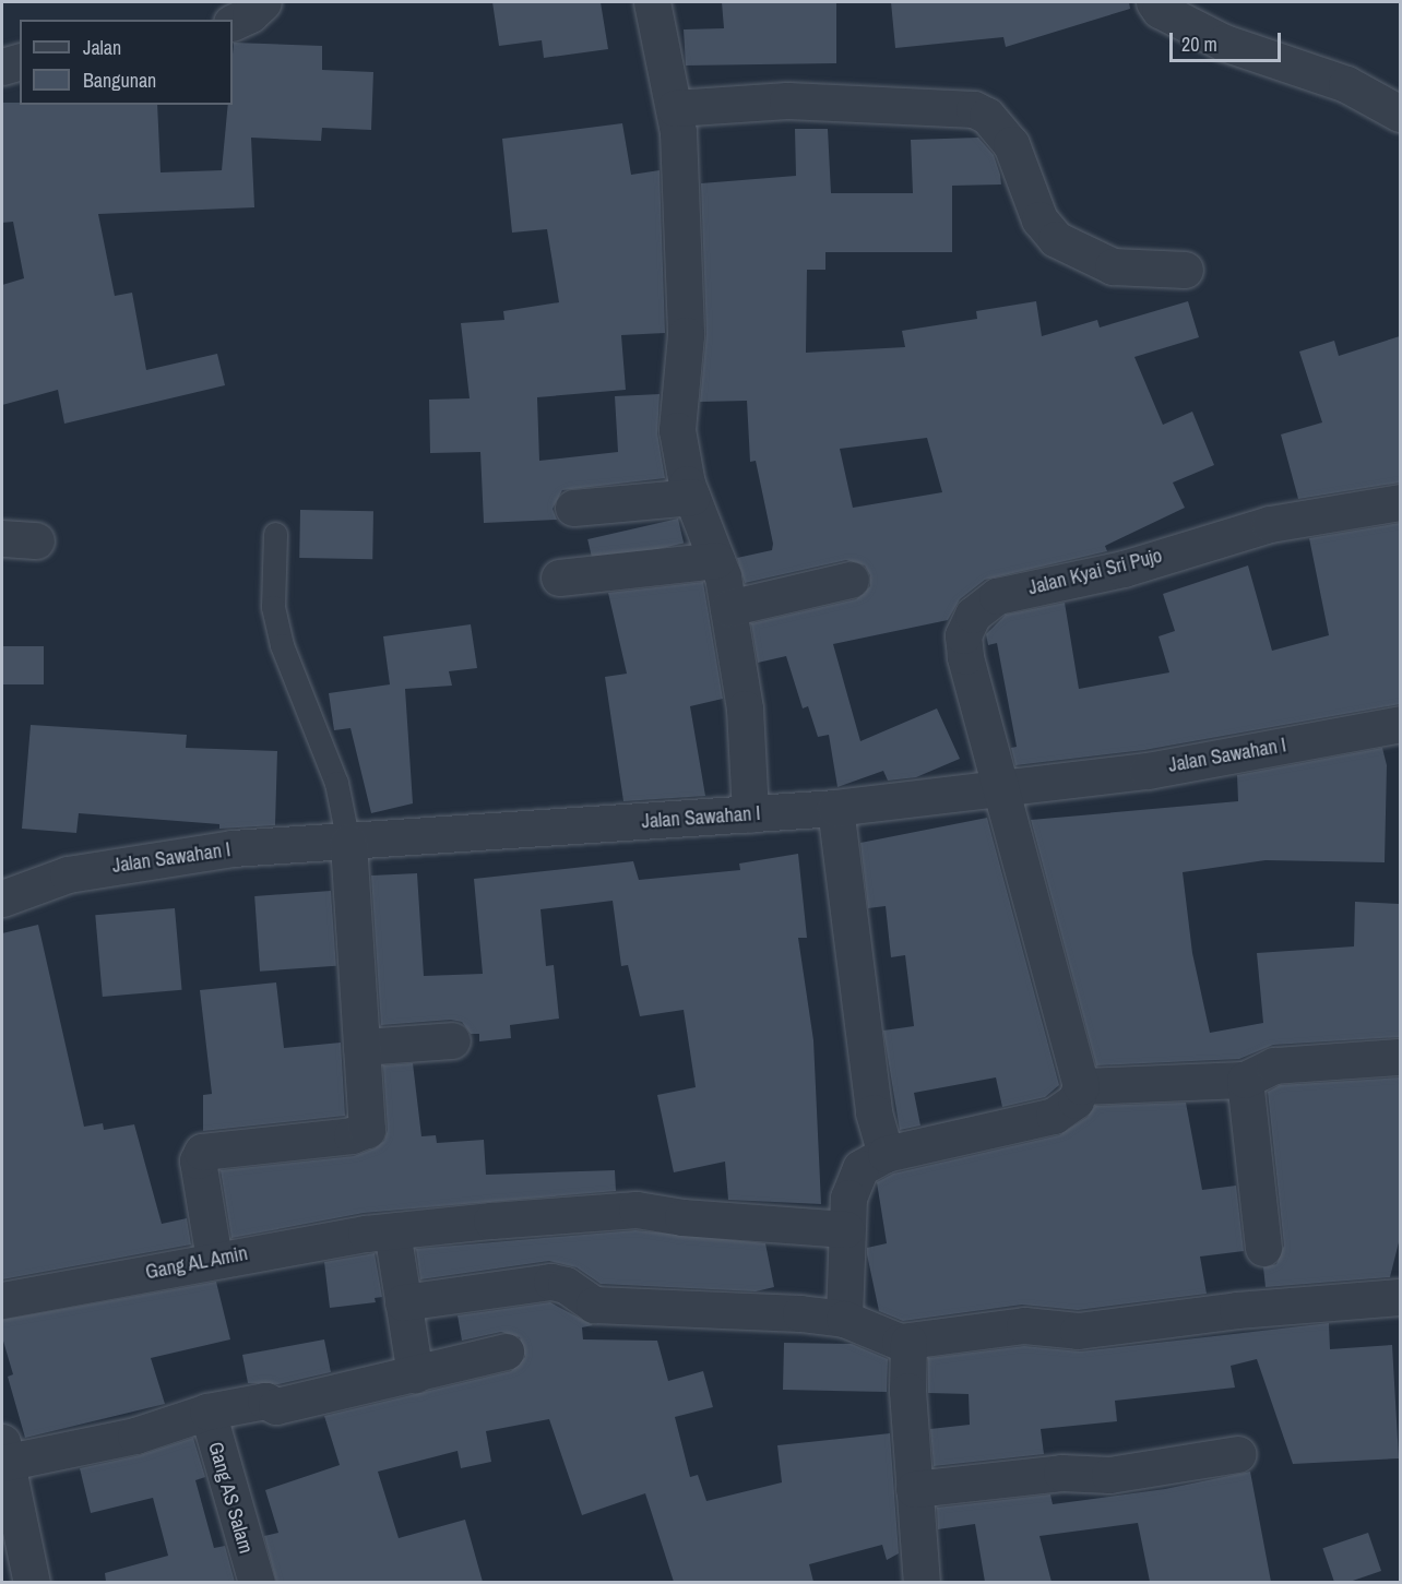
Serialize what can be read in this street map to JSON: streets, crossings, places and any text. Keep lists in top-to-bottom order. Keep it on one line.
{"streets":{"street":["Jalan Kyai Sri Pujo","Jalan Sawahan I","Gang AL Amin","Gang AS Salam"]},"crossings":[["Jalan Kyai Sri Pujo","Jalan Sawahan I"]],"legend":["Jalan","Bangunan"],"scale_bar":"20 m"}
